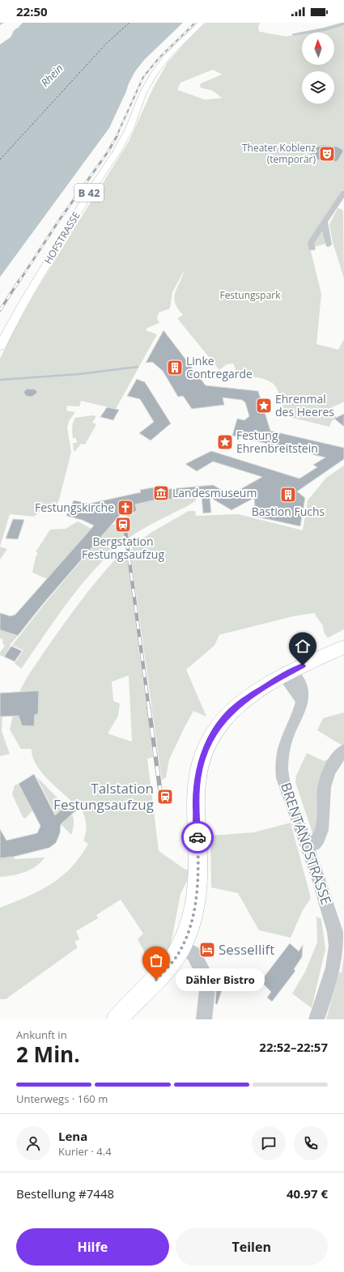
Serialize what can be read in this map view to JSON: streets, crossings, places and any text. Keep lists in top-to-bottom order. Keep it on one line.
{"streets":{"main road":["B 42","HOFSTRASSE"],"street":["BRENTANOSTRASSE"]},"water":["Rhein"],"parks":["Festungspark"],"places":{"theatre":["Theater Koblenz (temporär)"],"building":["Linke Contregarde","Bastion Fuchs"],"place":["Ehrenmal des Heeres","Festung Ehrenbreitstein"],"museum":["Landesmuseum"],"church":["Festungskirche"],"station":["Bergstation Festungsaufzug","Talstation Festungsaufzug"],"hotel":["Sessellift"],"other":["Dähler Bistro"]},"north":"top","page":{"status":"22:50","bubble":"Dähler Bistro","heading":["2 Min.","Ankunft in","22:52–22:57"],"panel":["Lena","Kurier · 4.4","Bestellung #7448","40.97 €"],"bar":"Unterwegs · 160 m","buttons":["Hilfe","Teilen"]}}
